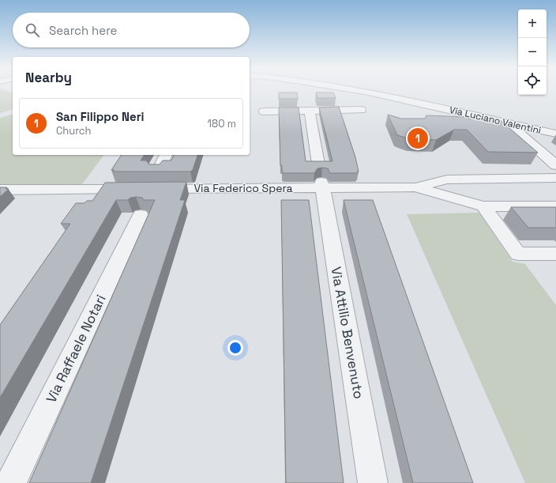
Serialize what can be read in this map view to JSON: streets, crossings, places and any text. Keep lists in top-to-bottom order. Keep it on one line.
{"streets":{"street":["Via Luciano Valentini","Via Federico Spera","Via Attilio Benvenuto","Via Raffaele Notari"]},"crossings":[["Via Federico Spera","Via Attilio Benvenuto"]],"page":{"map_buttons":["+","−"],"search":"Search here","heading":"Nearby","list":[{"mark":"1","name":"San Filippo Neri","note":"Church","value":"180 m"}],"pins":"1"}}
